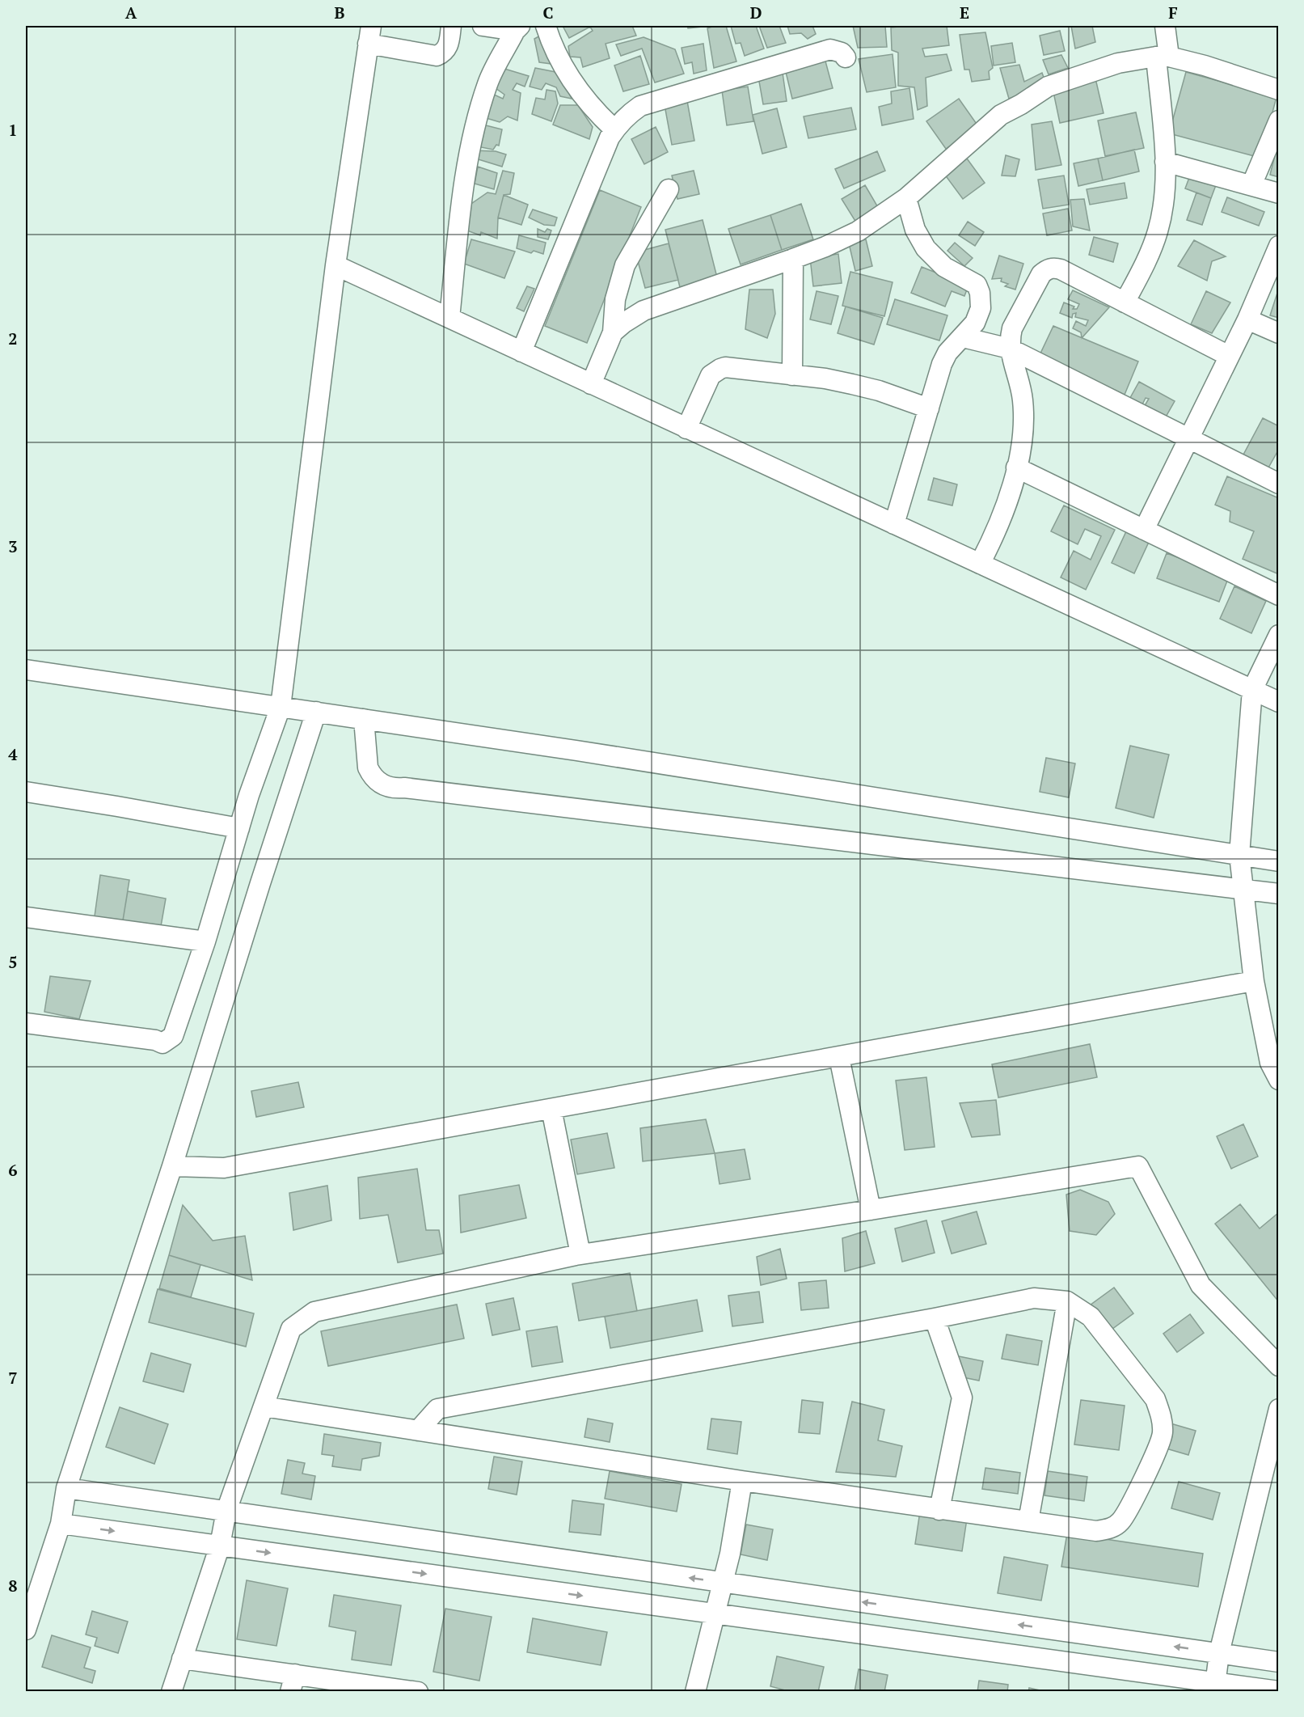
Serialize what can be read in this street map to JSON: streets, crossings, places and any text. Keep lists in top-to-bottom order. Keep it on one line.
{"grid":{"columns":["A","B","C","D","E","F"],"rows":["1","2","3","4","5","6","7","8"]}}
